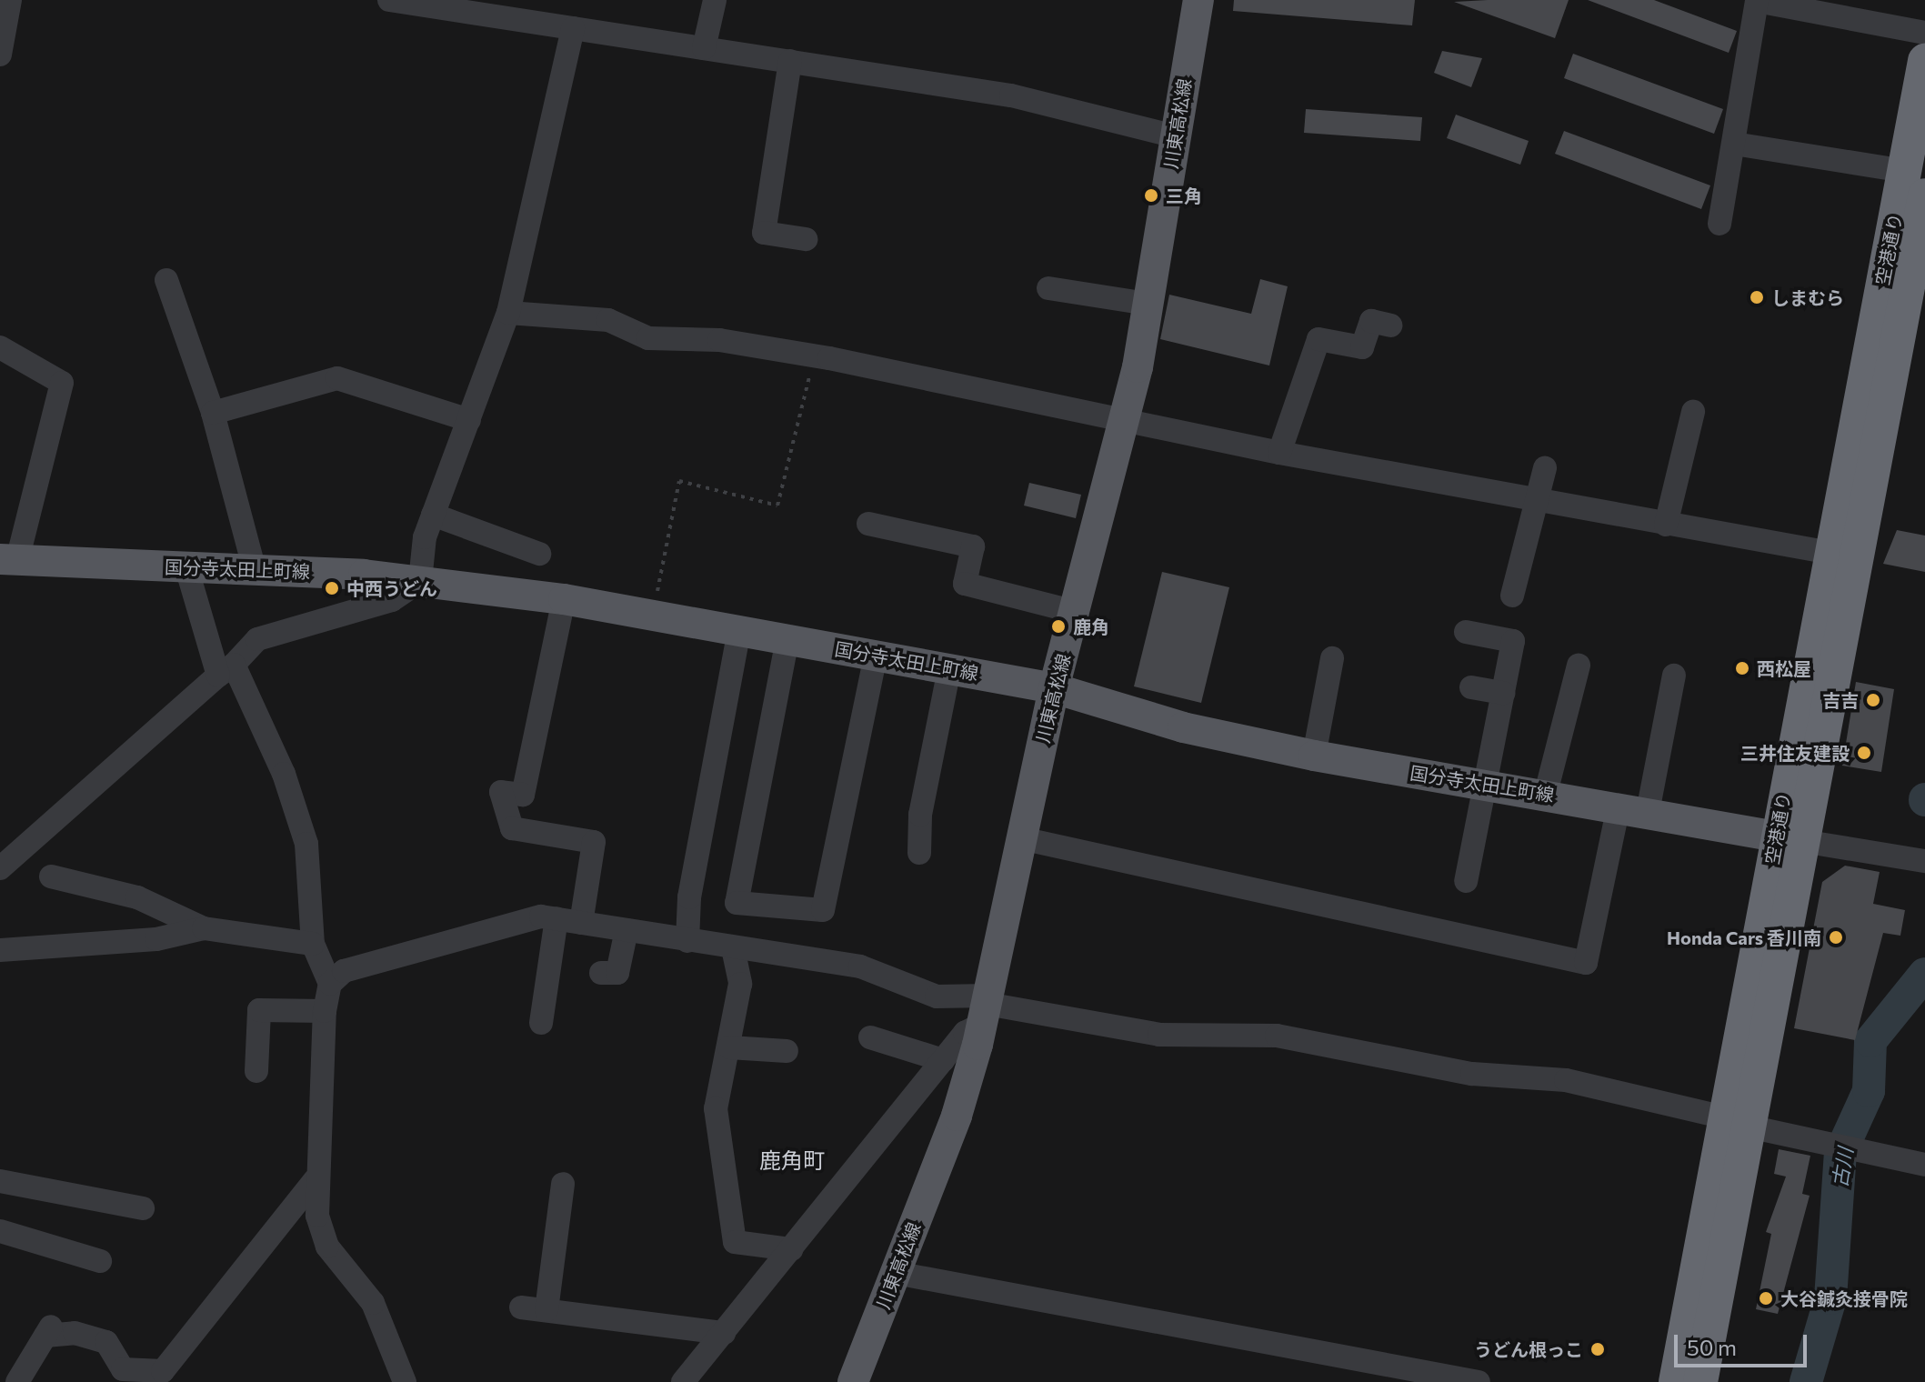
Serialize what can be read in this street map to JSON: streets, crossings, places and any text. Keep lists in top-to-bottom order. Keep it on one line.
{"streets":{"highway":["空港通り"],"main road":["川東高松線","国分寺太田上町線"]},"crossings":[["川東高松線","国分寺太田上町線"],["空港通り","国分寺太田上町線"]],"districts":["鹿角町"],"water":["古川"],"places":["三角","しまむら","中西うどん","鹿角","西松屋","吉吉","三井住友建設","Honda Cars 香川南","大谷鍼灸接骨院","うどん根っこ"],"scale_bar":"50 m"}
